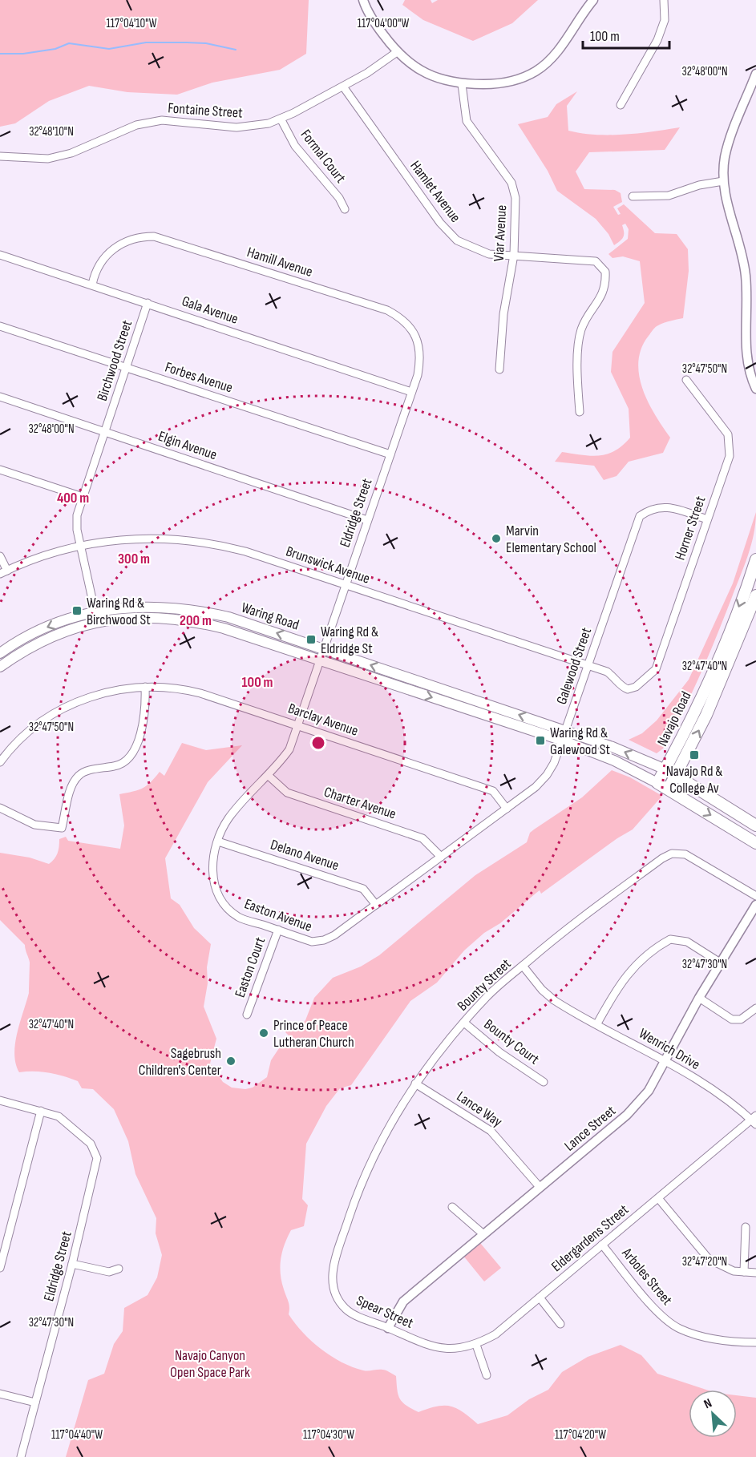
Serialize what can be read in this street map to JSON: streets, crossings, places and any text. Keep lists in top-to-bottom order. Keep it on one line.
{"streets":{"main road":["Waring Road","Navajo Road"],"street":["Fontaine Street","Formal Court","Hamlet Avenue","Viar Avenue","Hamill Avenue","Gala Avenue","Birchwood Street","Forbes Avenue","Elgin Avenue","Eldridge Street","Horner Street","Brunswick Avenue","Galewood Street","Barclay Avenue","Charter Avenue","Delano Avenue","Easton Avenue","Easton Court","Bounty Street","Bounty Court","Wenrich Drive","Lance Way","Lance Street","Eldergardens Street","Arboles Street","Spear Street"]},"crossings":[["Fontaine Street","Formal Court"],["Fontaine Street","Hamlet Avenue"],["Hamlet Avenue","Viar Avenue"],["Hamill Avenue","Gala Avenue"],["Hamill Avenue","Eldridge Street"],["Gala Avenue","Birchwood Street"],["Gala Avenue","Eldridge Street"],["Birchwood Street","Forbes Avenue"],["Birchwood Street","Elgin Avenue"],["Birchwood Street","Brunswick Avenue"],["Birchwood Street","Waring Road"],["Forbes Avenue","Eldridge Street"],["Elgin Avenue","Eldridge Street"],["Eldridge Street","Brunswick Avenue"],["Eldridge Street","Waring Road"],["Eldridge Street","Barclay Avenue"],["Eldridge Street","Charter Avenue"],["Eldridge Street","Delano Avenue"],["Eldridge Street","Easton Avenue"],["Horner Street","Brunswick Avenue"],["Horner Street","Galewood Street"],["Brunswick Avenue","Galewood Street"],["Waring Road","Galewood Street"],["Waring Road","Navajo Road"],["Galewood Street","Barclay Avenue"],["Galewood Street","Charter Avenue"],["Galewood Street","Delano Avenue"],["Galewood Street","Easton Avenue"],["Delano Avenue","Easton Avenue"],["Easton Avenue","Easton Court"],["Bounty Street","Bounty Court"],["Bounty Street","Wenrich Drive"],["Bounty Street","Lance Way"],["Bounty Street","Spear Street"],["Wenrich Drive","Lance Street"],["Wenrich Drive","Eldergardens Street"],["Lance Way","Lance Street"],["Lance Street","Spear Street"],["Eldergardens Street","Arboles Street"],["Eldergardens Street","Spear Street"]],"parks":["Navajo Canyon Open Space Park"],"places":{"other":["Marvin Elementary School","Prince of Peace Lutheran Church","Sagebrush Children's Center"],"transit":["Waring Rd & Birchwood St","Waring Rd & Eldridge St","Waring Rd & Galewood St","Navajo Rd & College Av"]},"scale_bar":"100 m","north":"top left","coordinates":["117°04'10\"W","117°04'00\"W","32°48'00\"N","32°48'10\"N","32°47'50\"N","32°47'40\"N","32°47'30\"N","32°47'20\"N","117°04'40\"W","117°04'30\"W","117°04'20\"W"],"rings":["400 m","300 m","200 m","100 m"]}
